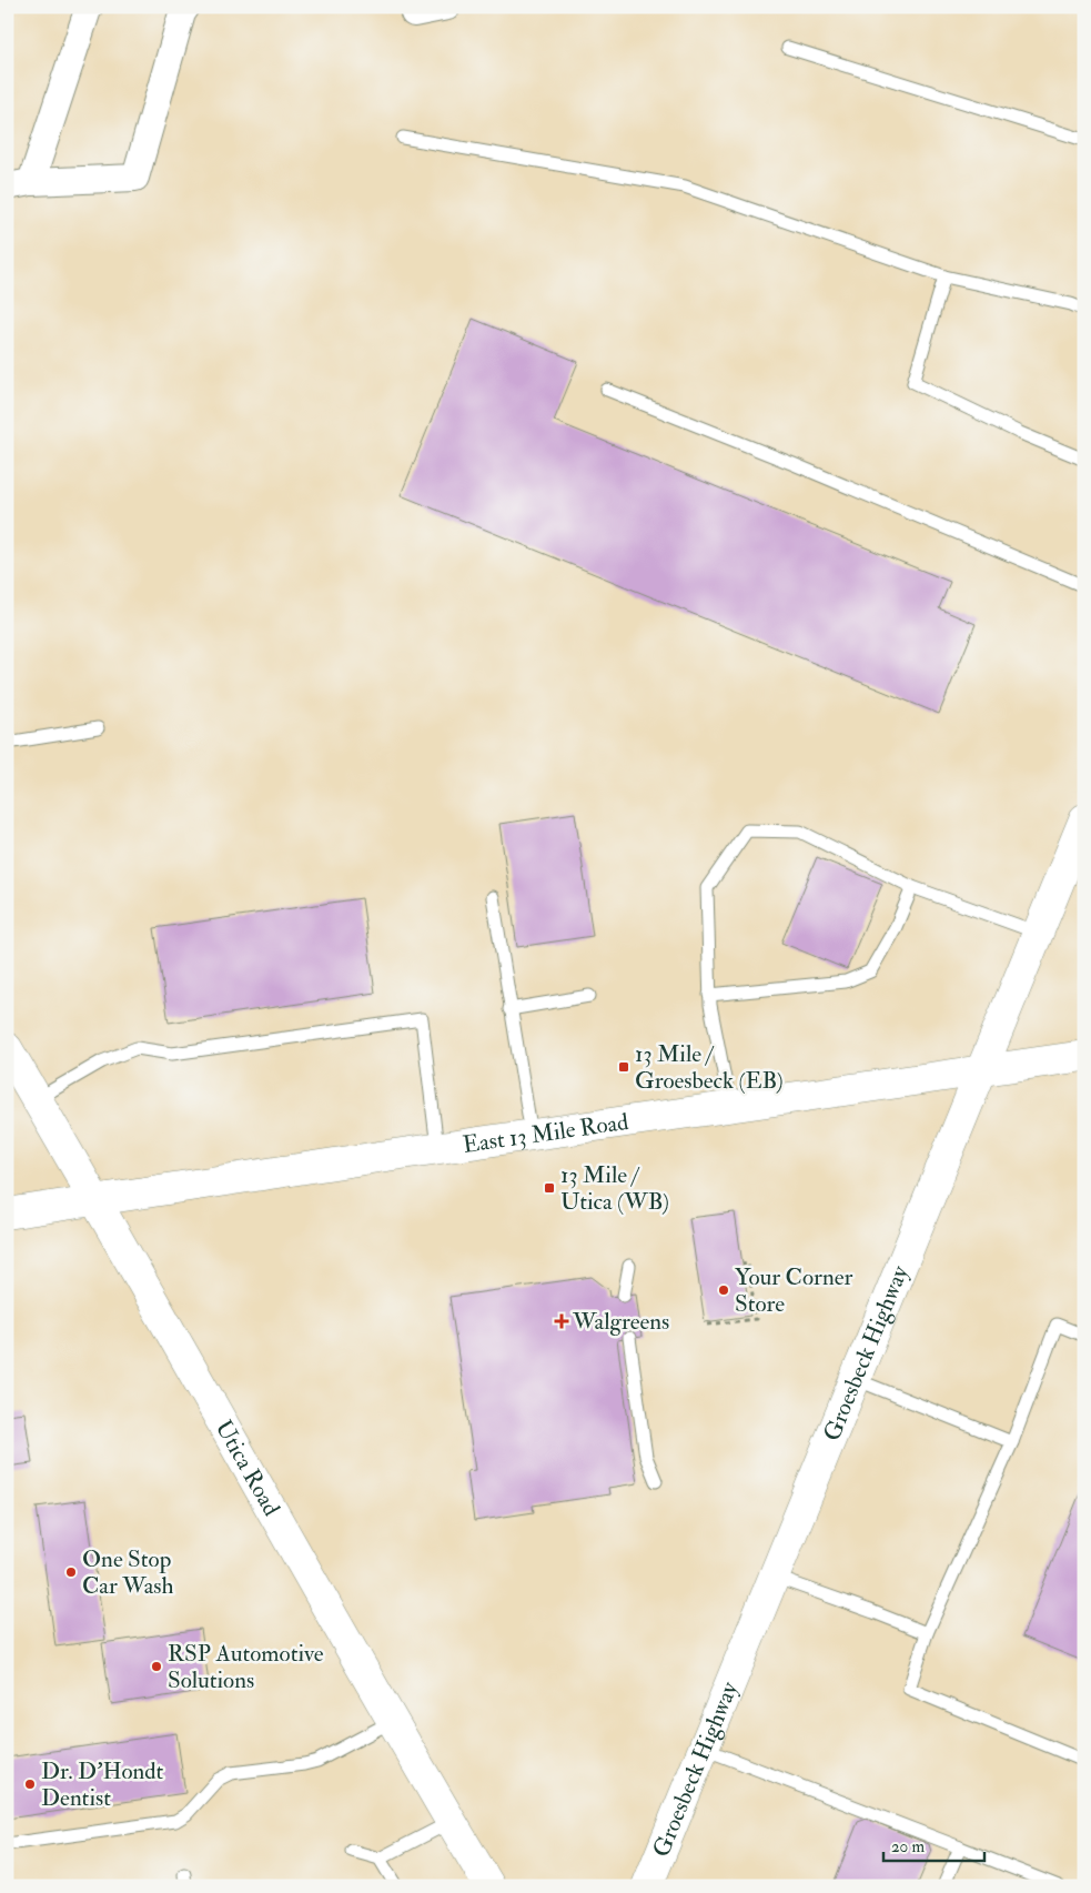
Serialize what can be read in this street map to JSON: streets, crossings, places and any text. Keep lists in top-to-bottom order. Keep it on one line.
{"streets":{"main road":["East 13 Mile Road","Groesbeck Highway","Utica Road"]},"crossings":[["East 13 Mile Road","Groesbeck Highway"],["East 13 Mile Road","Utica Road"]],"places":{"transit":["13 Mile / Groesbeck (EB)","13 Mile / Utica (WB)"],"other":["Your Corner Store","One Stop Car Wash","RSP Automotive Solutions","Dr. D'Hondt Dentist"],"health":["Walgreens"]},"scale_bar":"20 m"}
